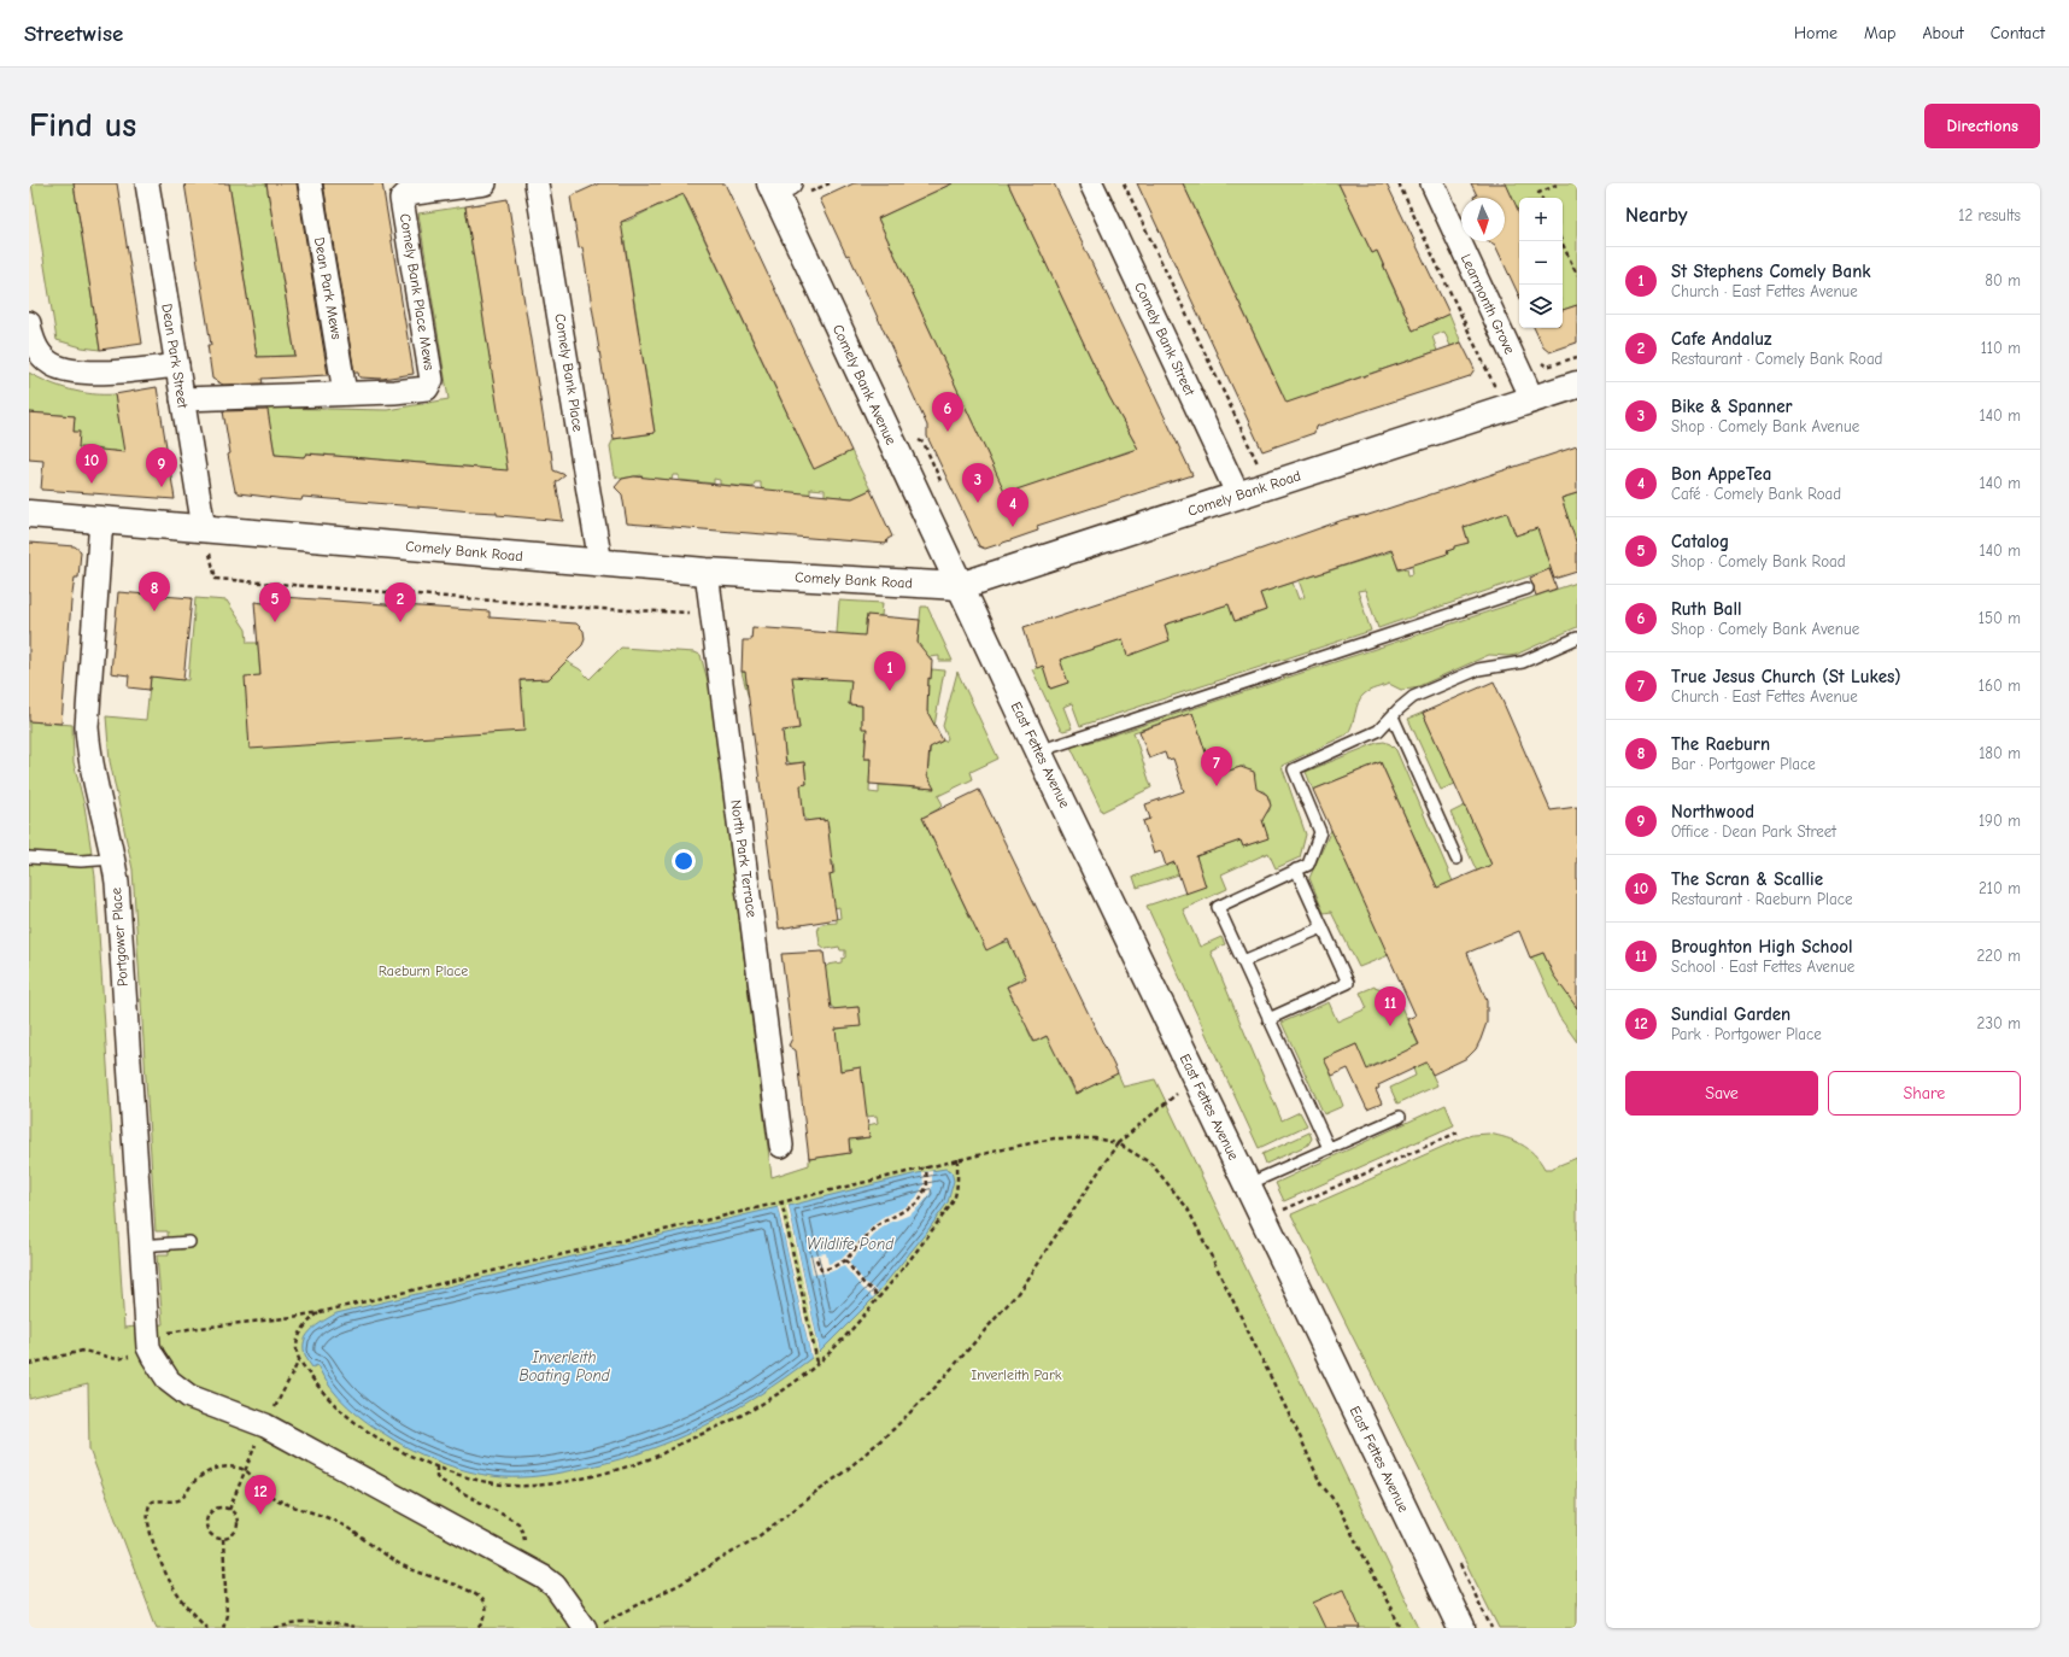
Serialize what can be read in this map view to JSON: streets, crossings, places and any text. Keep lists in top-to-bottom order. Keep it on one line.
{"streets":{"street":["Dean Park Mews","Comely Bank Place Mews","Learmonth Grove","Comely Bank Street","Dean Park Street","Comely Bank Place","Comely Bank Avenue","Comely Bank Road","East Fettes Avenue","North Park Terrace","Portgower Place"]},"crossings":[["Dean Park Mews","Comely Bank Place Mews"],["Learmonth Grove","Comely Bank Road"],["Comely Bank Street","Comely Bank Road"],["Dean Park Street","Comely Bank Road"],["Comely Bank Place","Comely Bank Road"],["Comely Bank Avenue","Comely Bank Road"],["Comely Bank Avenue","East Fettes Avenue"],["Comely Bank Road","East Fettes Avenue"],["Comely Bank Road","North Park Terrace"],["Comely Bank Road","Portgower Place"]],"water":["Wildlife Pond","Inverleith Boating Pond"],"parks":["Raeburn Place","Inverleith Park"],"north":"bottom","page":{"header":"Streetwise","nav":["Home","Map","About","Contact"],"buttons":["Directions",["Save","Share"]],"title":"Find us","heading":["Nearby","12 results"],"map_buttons":["+","−"],"list":[{"mark":"1","name":"St Stephens Comely Bank","note":"Church · East Fettes Avenue","value":"80 m"},{"mark":"2","name":"Cafe Andaluz","note":"Restaurant · Comely Bank Road","value":"110 m"},{"mark":"3","name":"Bike & Spanner","note":"Shop · Comely Bank Avenue","value":"140 m"},{"mark":"4","name":"Bon AppeTea","note":"Café · Comely Bank Road","value":"140 m"},{"mark":"5","name":"Catalog","note":"Shop · Comely Bank Road","value":"140 m"},{"mark":"6","name":"Ruth Ball","note":"Shop · Comely Bank Avenue","value":"150 m"},{"mark":"7","name":"True Jesus Church (St Lukes)","note":"Church · East Fettes Avenue","value":"160 m"},{"mark":"8","name":"The Raeburn","note":"Bar · Portgower Place","value":"180 m"},{"mark":"9","name":"Northwood","note":"Office · Dean Park Street","value":"190 m"},{"mark":"10","name":"The Scran & Scallie","note":"Restaurant · Raeburn Place","value":"210 m"},{"mark":"11","name":"Broughton High School","note":"School · East Fettes Avenue","value":"220 m"},{"mark":"12","name":"Sundial Garden","note":"Park · Portgower Place","value":"230 m"}],"pins":["6","10","9","3","4","8","2","5","1","7","11","12"]}}
